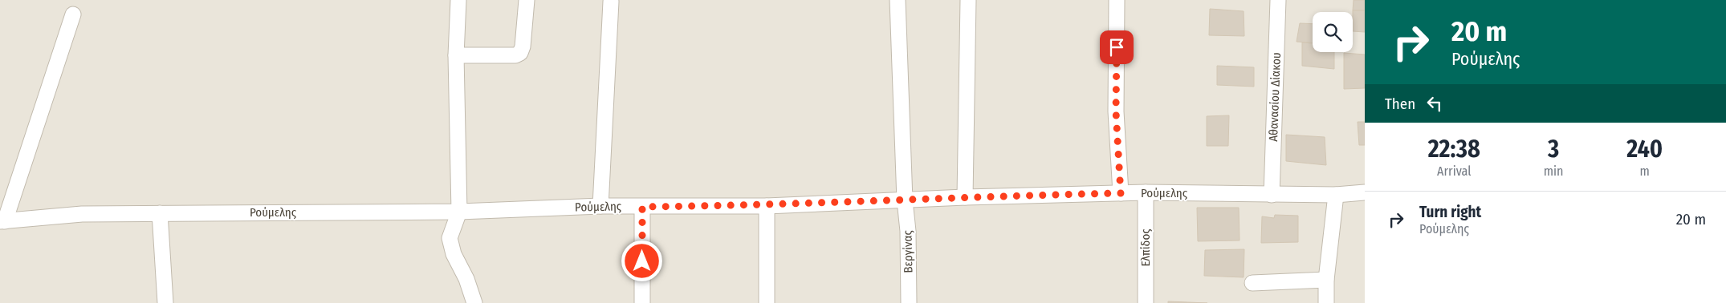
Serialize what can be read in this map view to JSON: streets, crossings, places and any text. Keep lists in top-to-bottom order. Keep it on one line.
{"streets":{"street":["Αθανασίου Δίακου","Ρούμελης","Ελπίδος","Βεργίνας"]},"crossings":[["Αθανασίου Δίακου","Ρούμελης"],["Ρούμελης","Ελπίδος"],["Ρούμελης","Βεργίνας"]],"page":{"turn":["20 m","Ρούμελης"],"then":"Then","eta":["22:38","Arrival","3","min","240","m"],"list":[{"name":"Turn right","note":"Ρούμελης","value":"20 m"}]}}
